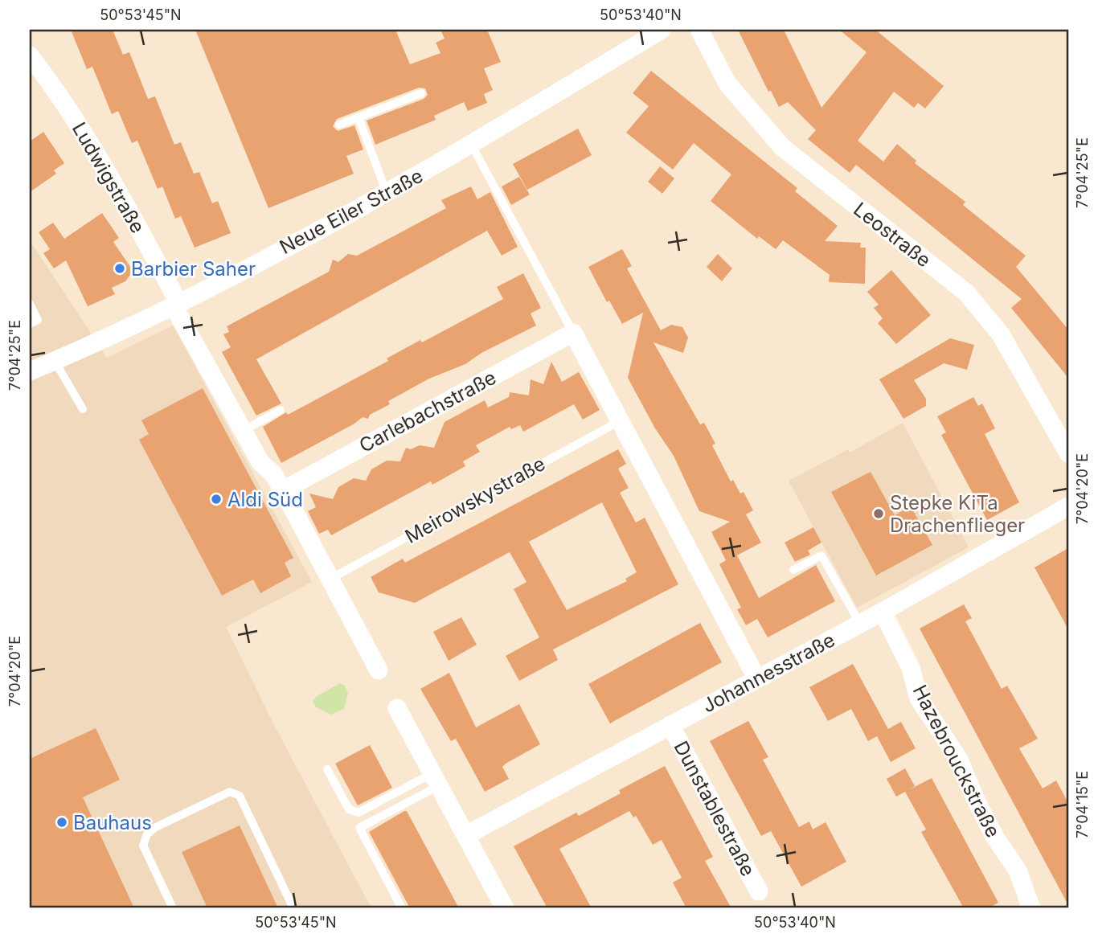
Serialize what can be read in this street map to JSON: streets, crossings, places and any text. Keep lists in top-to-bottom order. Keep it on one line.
{"streets":{"street":["Ludwigstraße","Neue Eiler Straße","Leostraße","Carlebachstraße","Johannesstraße","Hazebrouckstraße","Dunstablestraße"],"lane":["Meirowskystraße"]},"crossings":[["Ludwigstraße","Neue Eiler Straße"],["Johannesstraße","Hazebrouckstraße"],["Johannesstraße","Dunstablestraße"]],"places":["Barbier Saher","Aldi Süd","Stepke KiTa Drachenflieger","Bauhaus"],"coordinates":["50°53'45\"N","50°53'40\"N","7°04'25\"E","7°04'20\"E","7°04'15\"E"]}
